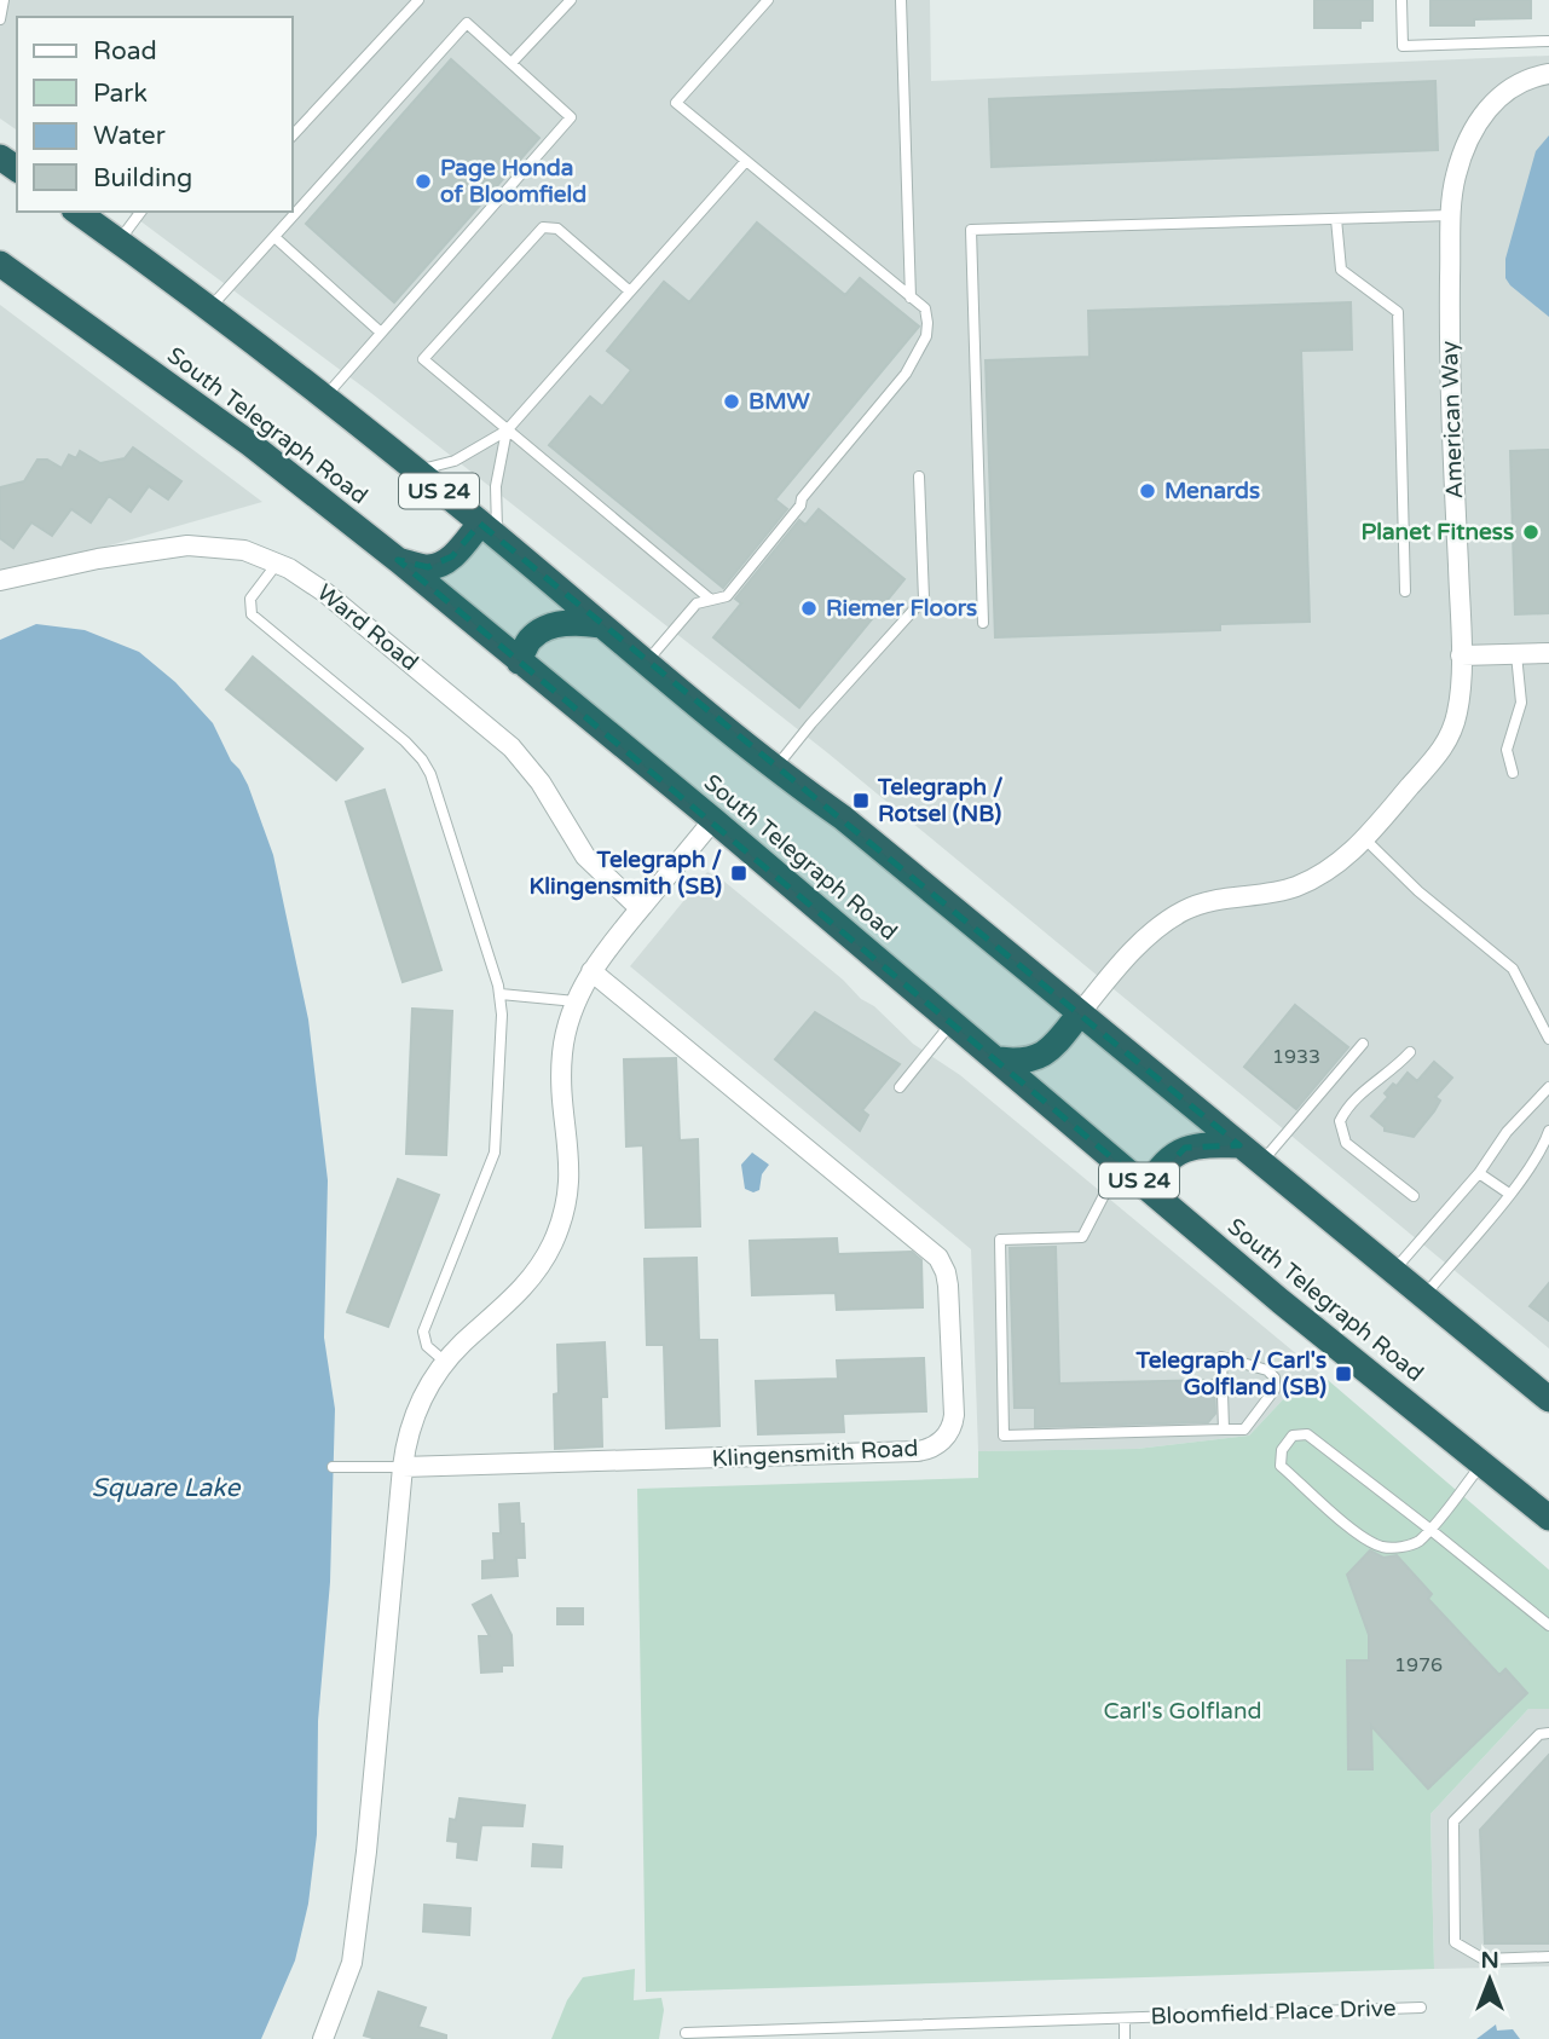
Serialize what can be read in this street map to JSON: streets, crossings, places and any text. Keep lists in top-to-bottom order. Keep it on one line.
{"streets":{"highway":["South Telegraph Road","US 24"],"street":["American Way","Ward Road","Klingensmith Road"],"lane":["Bloomfield Place Drive"]},"crossings":[["American Way","US 24"]],"water":["Square Lake"],"parks":["Carl's Golfland"],"places":{"other":["Page Honda of Bloomfield","BMW","Menards","Planet Fitness","Riemer Floors"],"transit":["Telegraph / Rotsel (NB)","Telegraph / Klingensmith (SB)","Telegraph / Carl's Golfland (SB)"]},"house_numbers":["1933","1976"],"legend":["Road","Park","Water","Building"],"north":"top"}
